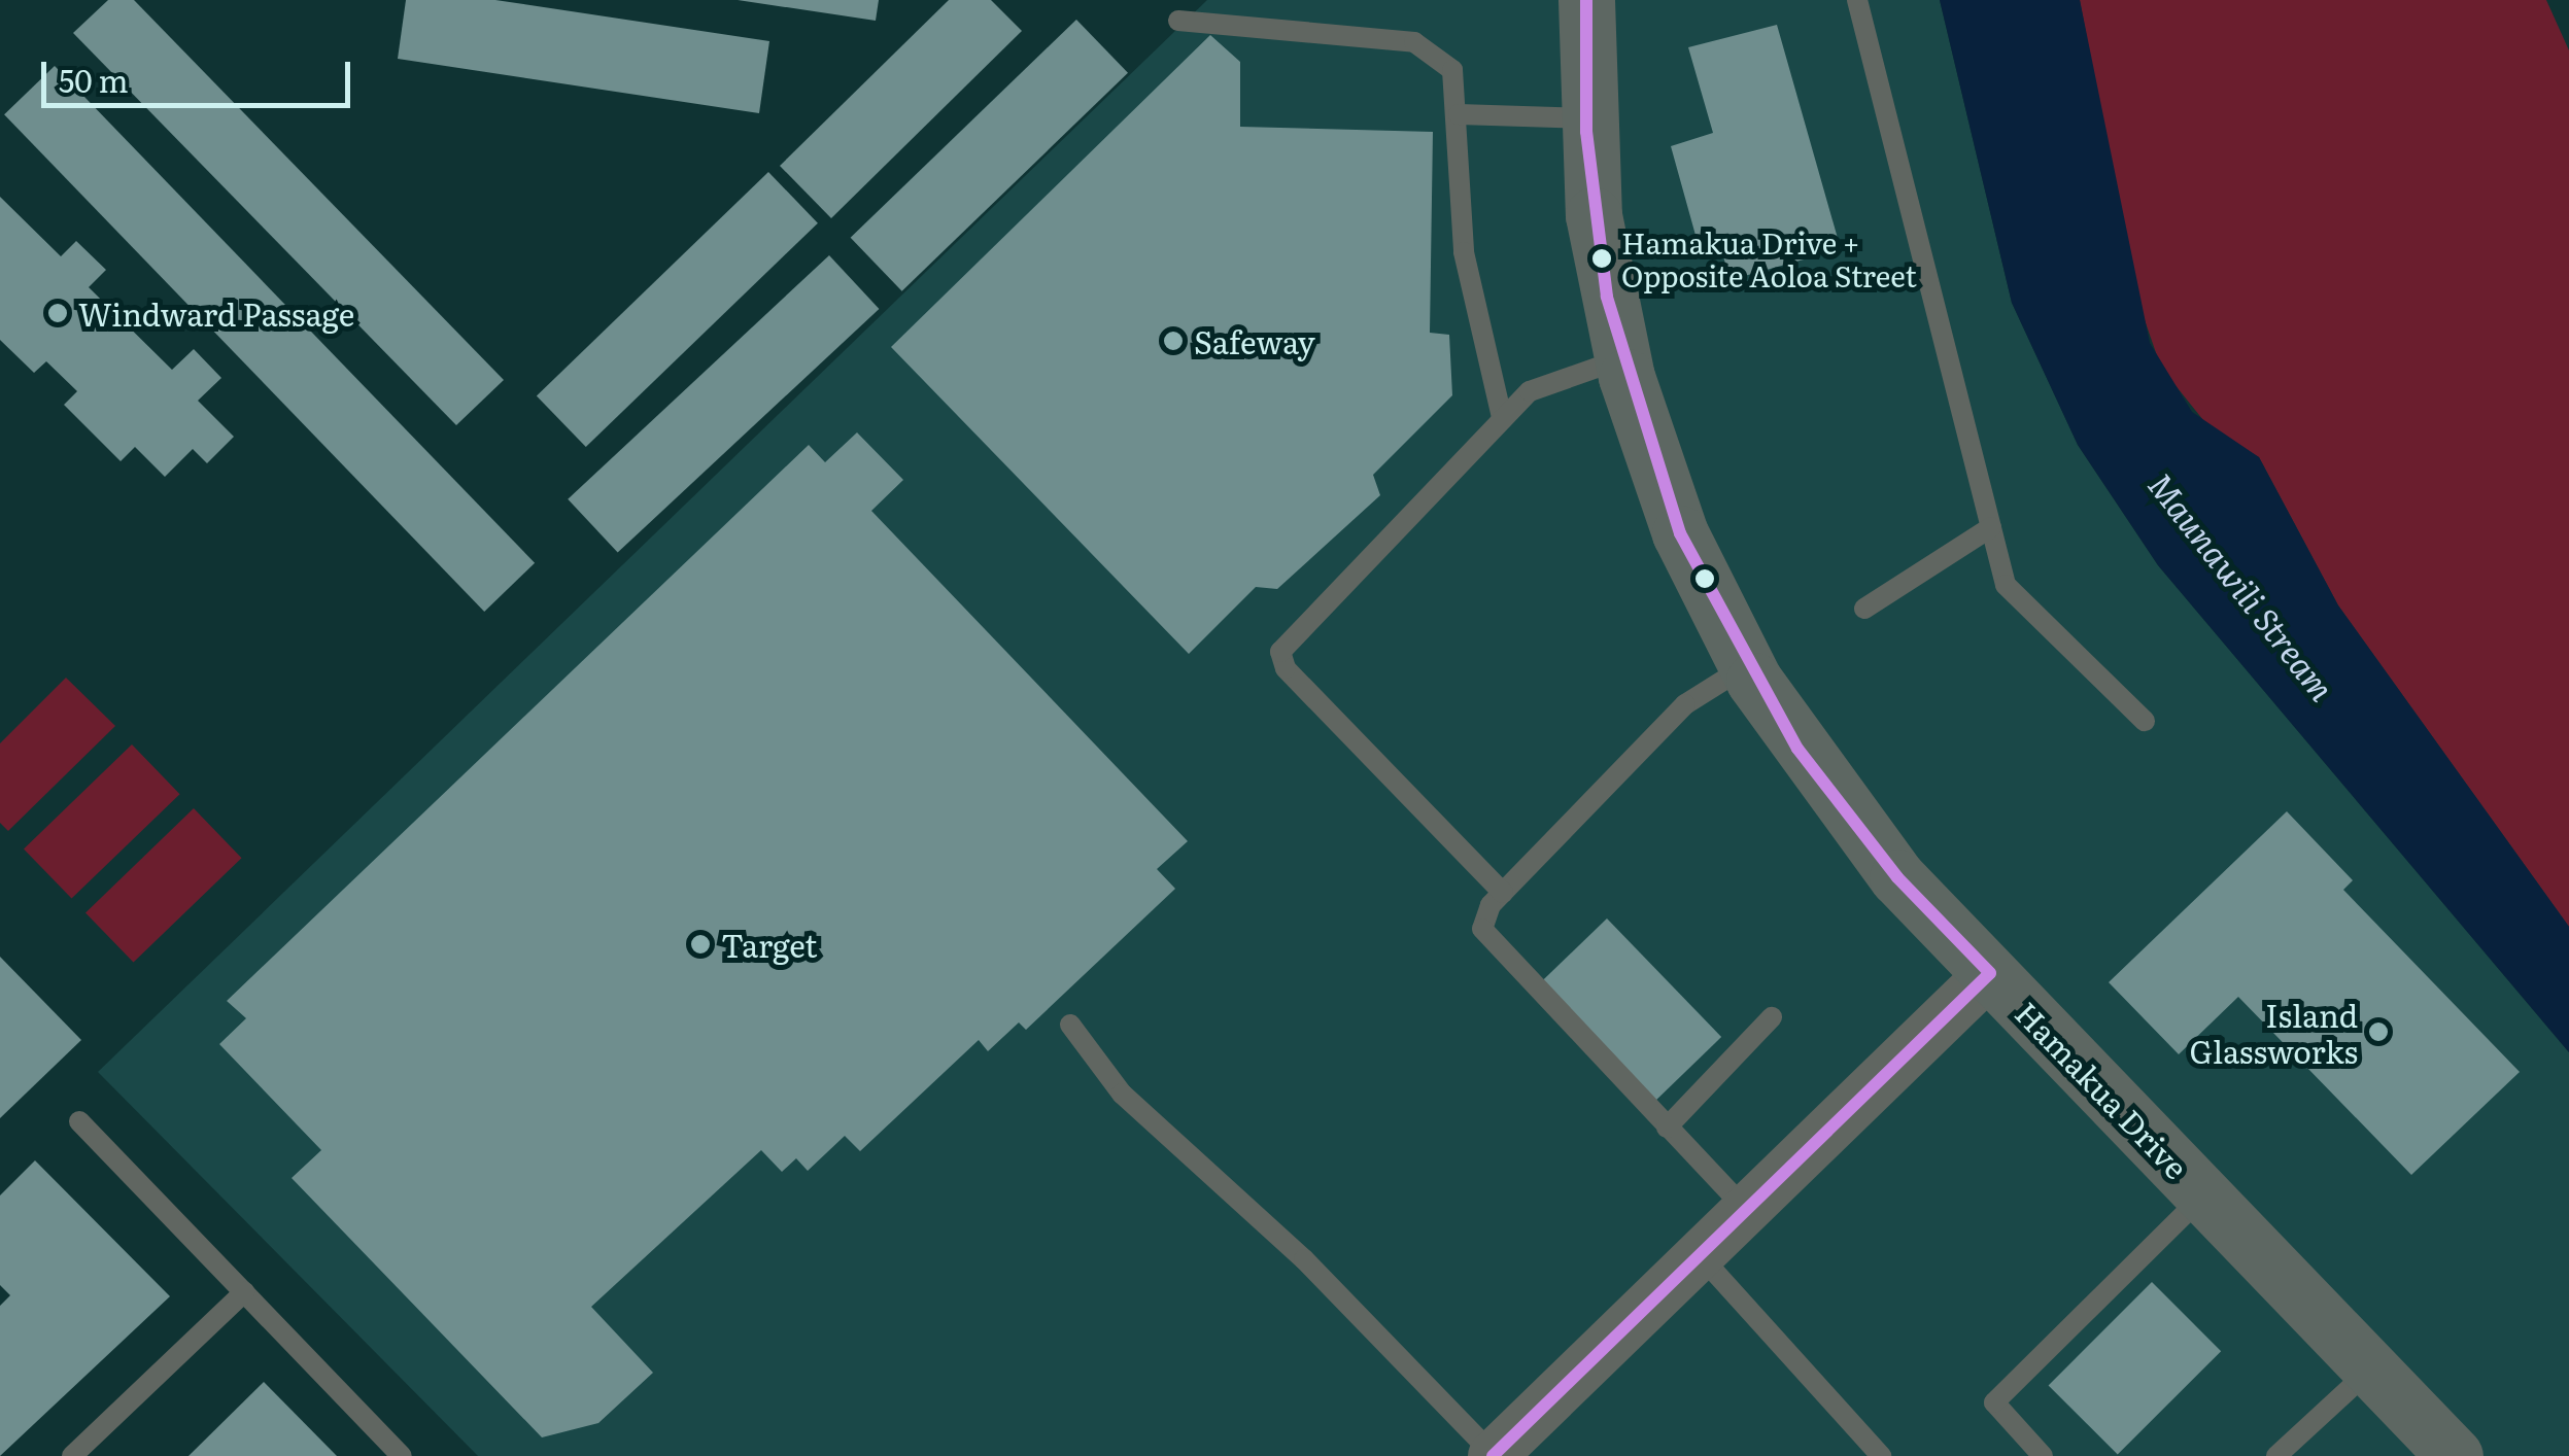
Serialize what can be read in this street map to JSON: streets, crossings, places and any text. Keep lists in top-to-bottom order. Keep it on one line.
{"streets":{"main road":["Hamakua Drive"]},"water":["Maunawili Stream"],"places":["Hamakua Drive + Opposite Aoloa Street","Windward Passage","Safeway","Target","Island Glassworks"],"scale_bar":"50 m"}
